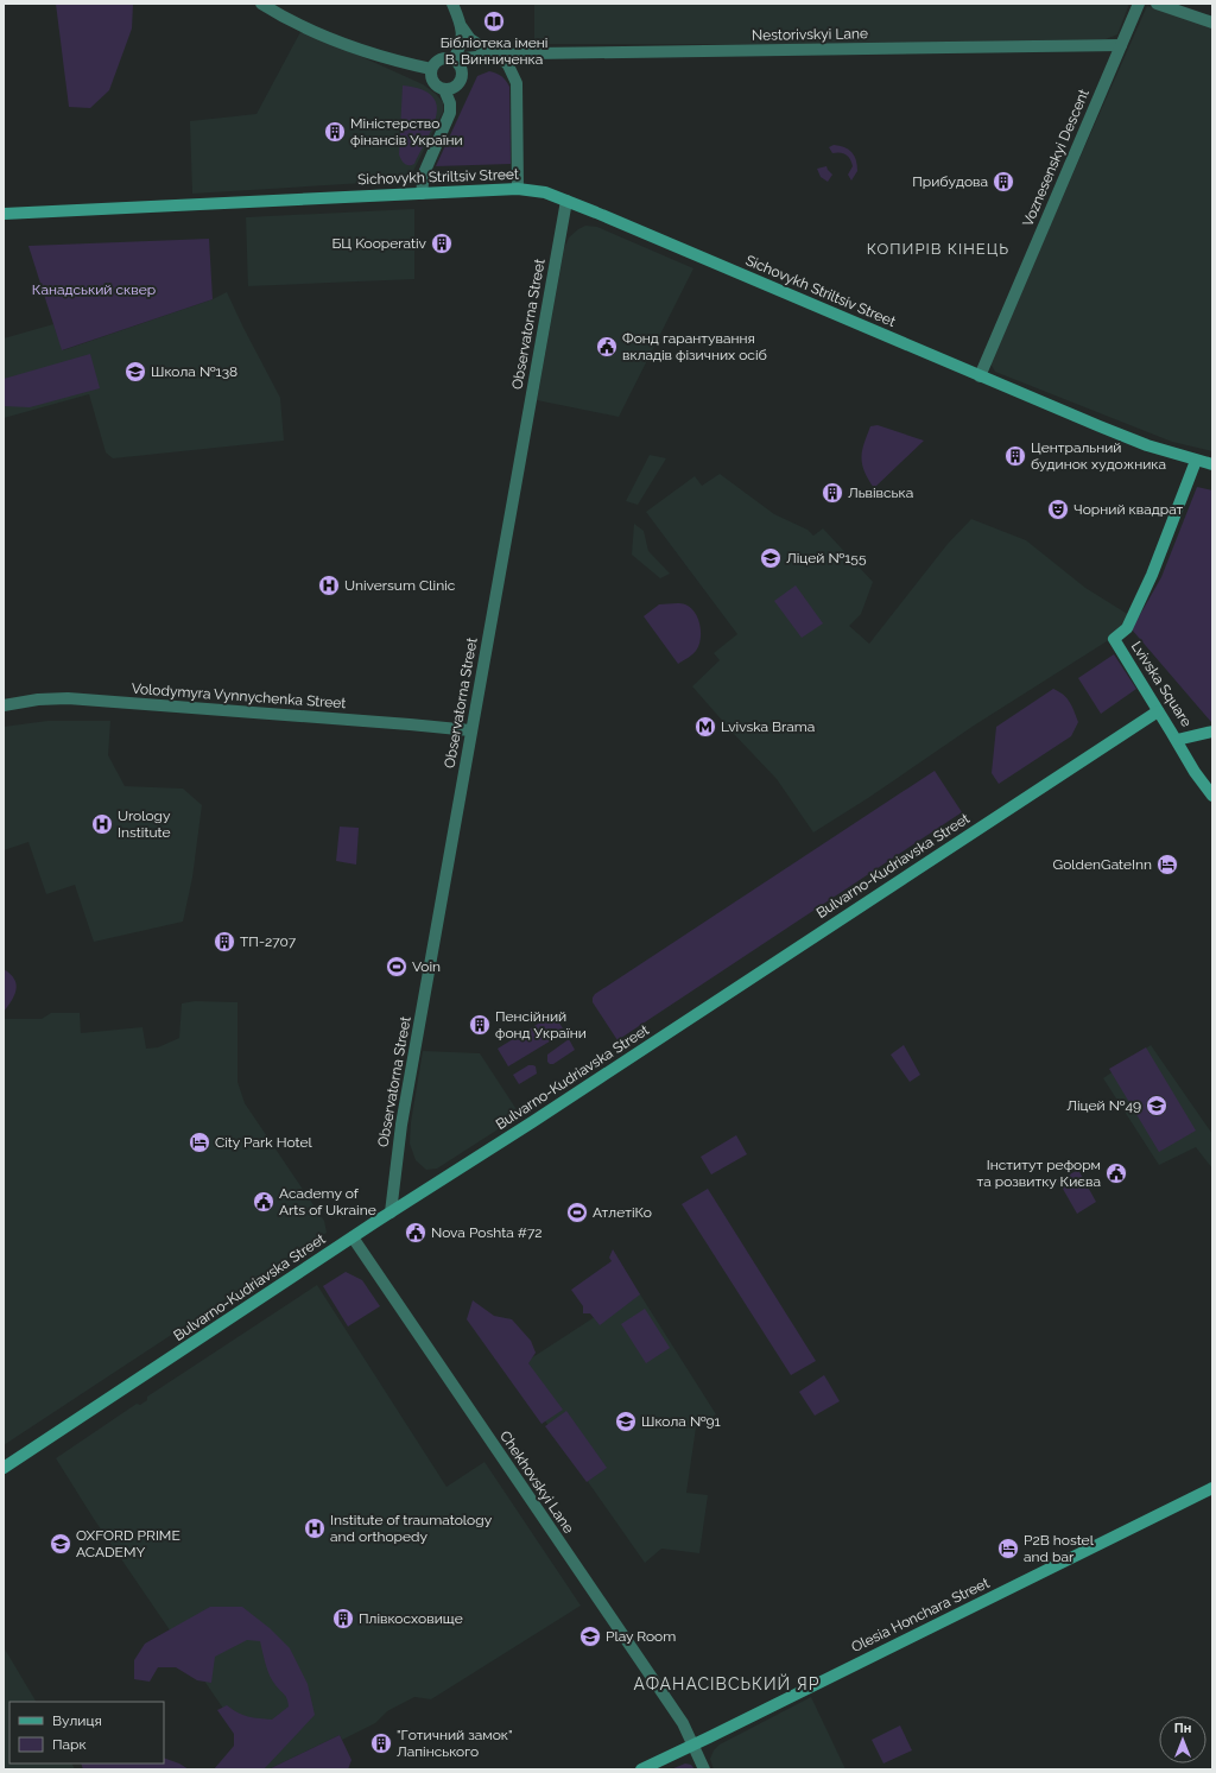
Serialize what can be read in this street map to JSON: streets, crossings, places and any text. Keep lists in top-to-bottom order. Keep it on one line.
{"streets":{"main road":["Sichovykh Striltsiv Street","Lvivska Square","Bulvarno-Kudriavska Street","Olesia Honchara Street"],"street":["Nestorivskyi Lane","Voznesenskyi Descent","Observatorna Street","Volodymyra Vynnychenka Street","Chekhovskyi Lane"]},"crossings":[["Nestorivskyi Lane","Voznesenskyi Descent"],["Voznesenskyi Descent","Sichovykh Striltsiv Street"],["Sichovykh Striltsiv Street","Observatorna Street"],["Observatorna Street","Volodymyra Vynnychenka Street"],["Observatorna Street","Bulvarno-Kudriavska Street"],["Lvivska Square","Bulvarno-Kudriavska Street"],["Bulvarno-Kudriavska Street","Chekhovskyi Lane"],["Chekhovskyi Lane","Olesia Honchara Street"]],"districts":["КОПИРІВ КІНЕЦЬ","АФАНАСІВСЬКИЙ ЯР"],"parks":["Канадський сквер"],"places":{"library":["Бібліотека імені В. Винниченка"],"building":["Міністерство фінансів України","Прибудова","БЦ Kooperativ","Центральний будинок художника","Львівська","ТП-2707","Пенсійний фонд України","Плівкосховище","\"Готичний замок\" Лапінського"],"public building":["Фонд гарантування вкладів фізичних осіб","Інститут реформ та розвитку Києва","Academy of Arts of Ukraine","Nova Poshta #72"],"school or university":["Школа №138","Ліцей №155","Ліцей №49","Школа №91","OXFORD PRIME ACADEMY","Play Room"],"theatre":["Чорний квадрат"],"hospital":["Universum Clinic","Urology Institute","Institute of traumatology and orthopedy"],"metro station":["Lvivska Brama"],"hotel":["GoldenGateInn","City Park Hotel","P2B hostel and bar"],"sports":["Voin","АтлетіКо"]},"legend":["Вулиця","Парк"],"north":"top"}
